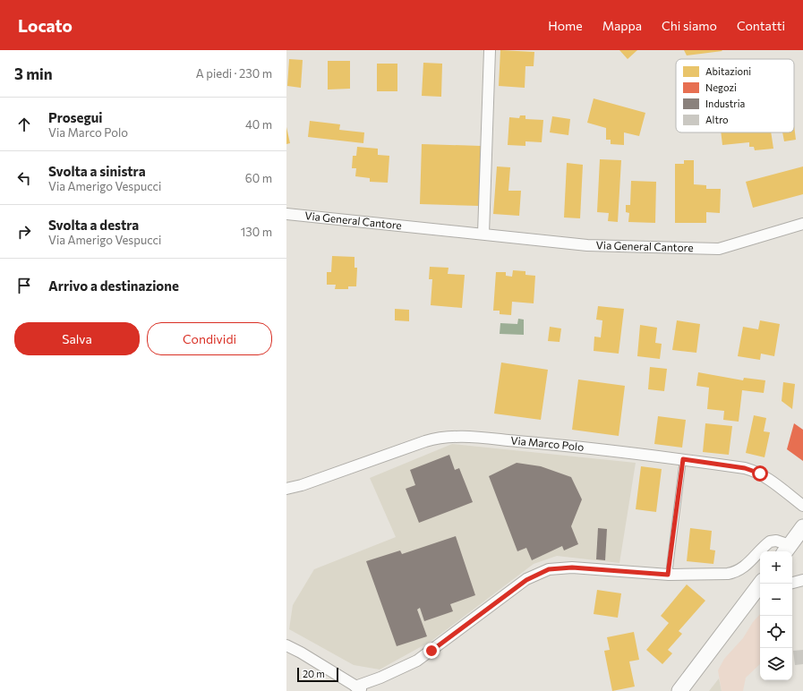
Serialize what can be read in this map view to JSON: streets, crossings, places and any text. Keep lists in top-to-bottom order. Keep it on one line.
{"streets":{"street":["Via General Cantore","Via Marco Polo"]},"legend":["Abitazioni","Negozi","Industria","Altro"],"scale_bar":"20 m","page":{"header":"Locato","nav":["Home","Mappa","Chi siamo","Contatti"],"heading":["3 min","A piedi · 230 m"],"list":[["Prosegui","Via Marco Polo","40 m"],["Svolta a sinistra","Via Amerigo Vespucci","60 m"],["Svolta a destra","Via Amerigo Vespucci","130 m"],"Arrivo a destinazione"],"buttons":["Salva","Condividi"],"map_buttons":["+","−"],"scale":"20 m"}}
